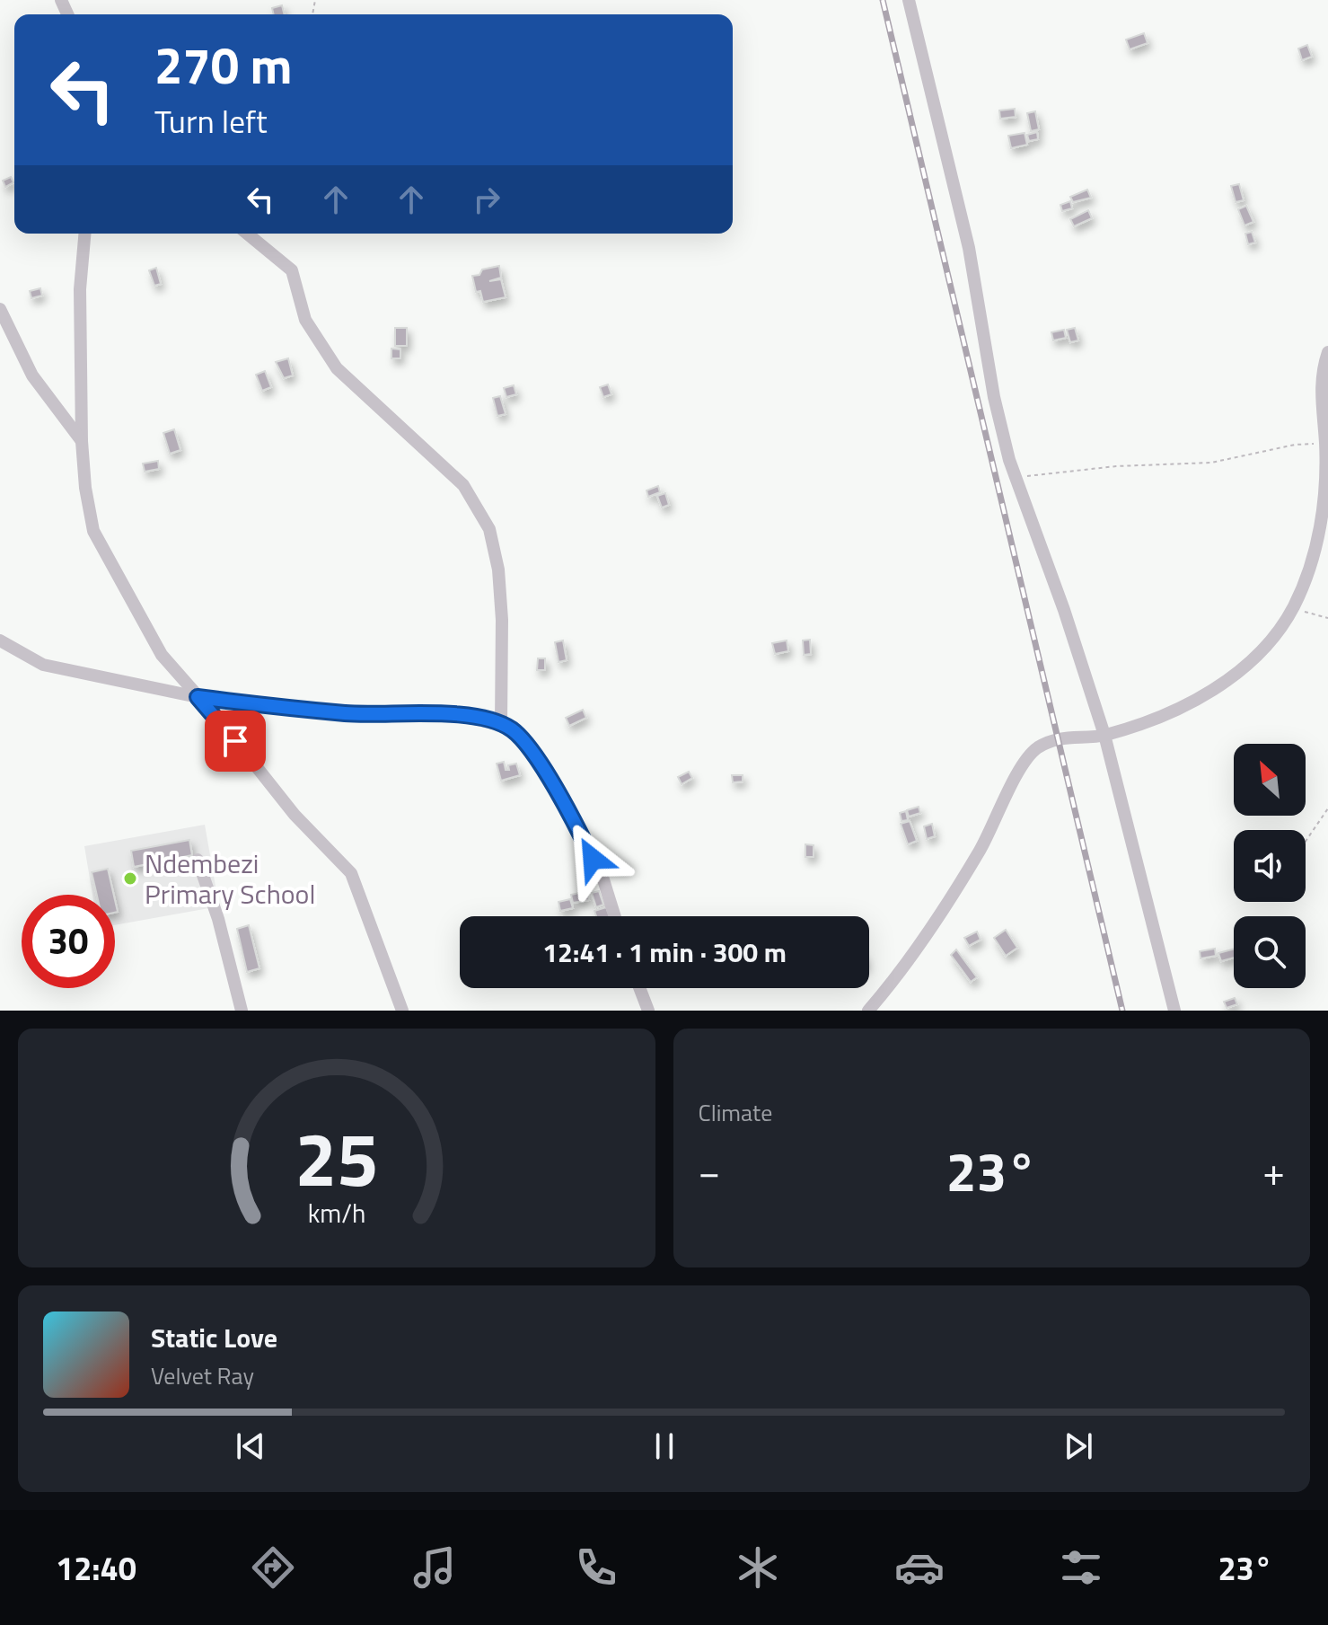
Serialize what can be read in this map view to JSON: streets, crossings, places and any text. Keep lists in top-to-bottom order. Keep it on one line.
{"places":["Ndembezi Primary School"],"north":"top left","page":{"turn":["270 m","Turn left"],"limit":"30","trip":"12:41 · 1 min · 300 m","tile":"Climate","heat":["−","23°","+"],"song":["Static Love","Velvet Ray"],"tabs":["12:40","23°"],"gauge":["25","km/h"]}}
